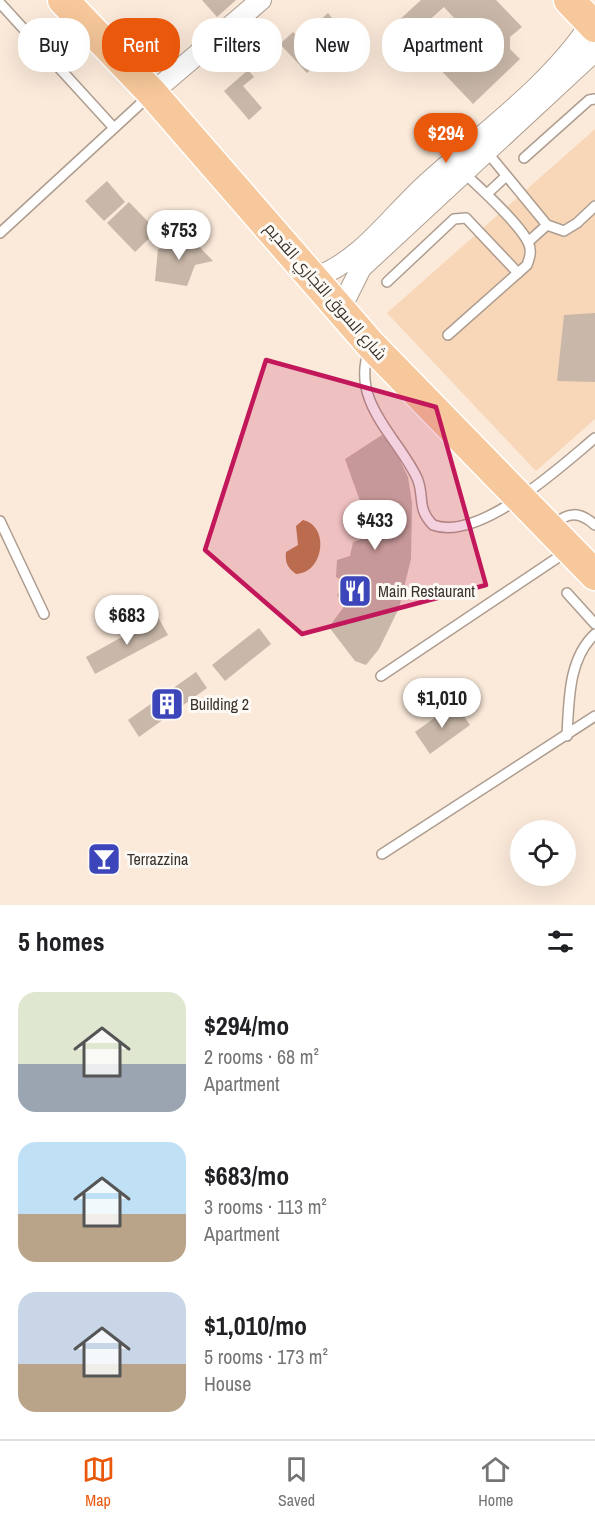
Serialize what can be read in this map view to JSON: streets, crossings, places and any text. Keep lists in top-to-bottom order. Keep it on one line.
{"streets":{"main road":["شارع السوق التجاري القديم"]},"places":{"restaurant":["Main Restaurant"],"building":["Building 2"],"bar":["Terrazzina"]},"page":{"chip":["Buy","Rent","Filters","New","Apartment"],"price":["$294","$753","$433","$683","$1,010"],"heading":"5 homes","list":[{"name":"$294/mo","note":"2 rooms · 68 m² · Apartment"},{"name":"$683/mo","note":"3 rooms · 113 m² · Apartment"},{"name":"$1,010/mo","note":"5 rooms · 173 m² · House"}],"tabs":["Map","Saved","Home"]}}
